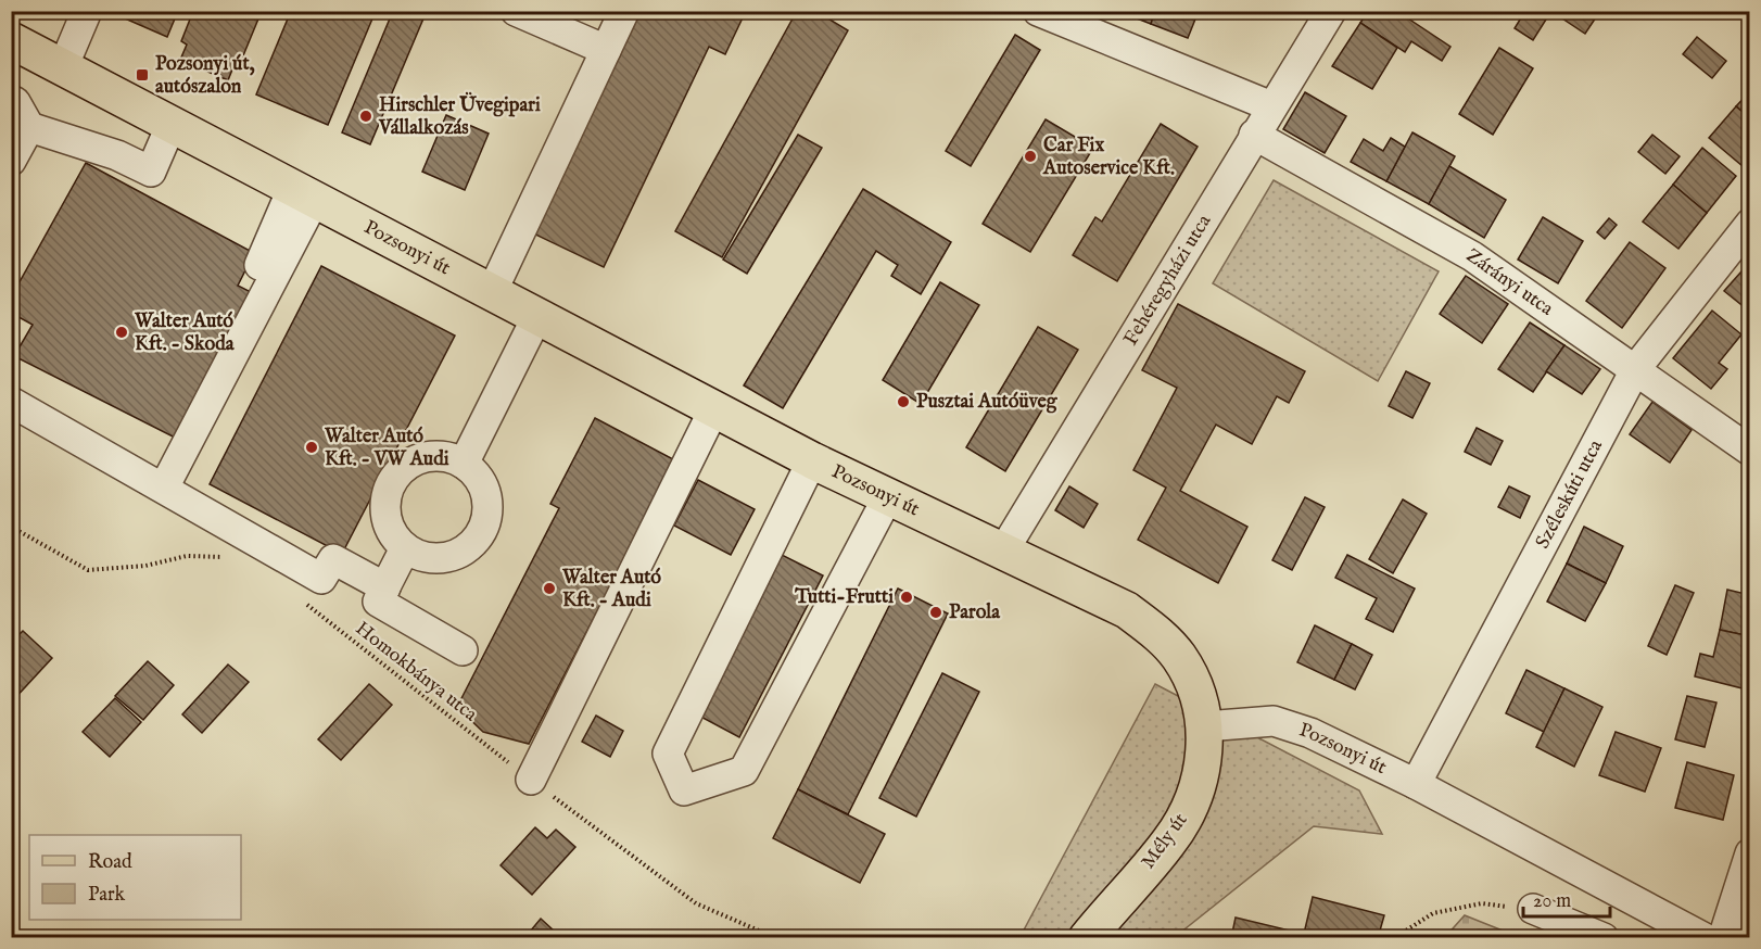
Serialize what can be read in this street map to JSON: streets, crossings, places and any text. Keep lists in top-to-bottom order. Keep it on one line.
{"streets":{"main road":["Pozsonyi út","Mély út"],"street":["Fehéregyházi utca","Zárányi utca","Széleskúti utca"],"path":["Homokbánya utca"]},"crossings":[["Pozsonyi út","Fehéregyházi utca"],["Pozsonyi út","Széleskúti utca"],["Pozsonyi út","Mély út"],["Fehéregyházi utca","Zárányi utca"],["Zárányi utca","Széleskúti utca"]],"places":{"transit":["Pozsonyi út, autószalon"],"other":["Hirschler Üvegipari Vállalkozás","Car Fix Autoservice Kft.","Walter Autó Kft. - Skoda","Pusztai Autóüveg","Walter Autó Kft. - VW Audi","Walter Autó Kft. - Audi","Tutti-Frutti","Parola"]},"legend":["Road","Park"],"scale_bar":"20 m"}
